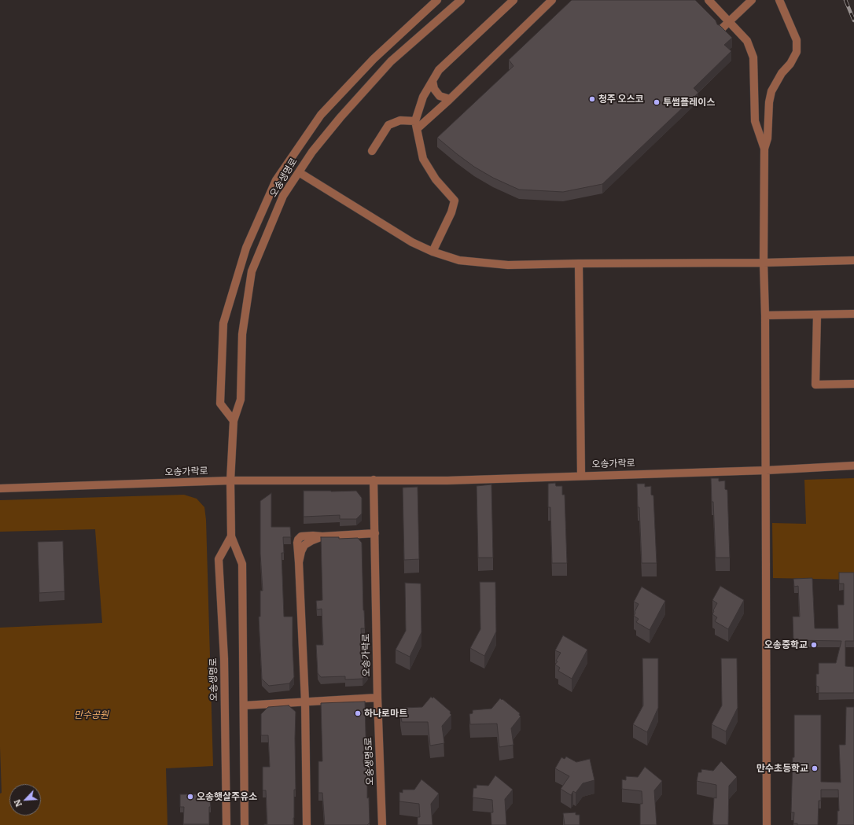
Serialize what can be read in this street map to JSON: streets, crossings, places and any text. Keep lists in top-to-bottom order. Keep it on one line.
{"streets":{"street":["오송생명로","오송가락로","오송생명5로"]},"crossings":[["오송생명로","오송가락로"],["오송가락로","오송생명5로"]],"parks":["만수공원"],"places":["청주 오스코","투썸플레이스","오송중학교","하나로마트","만수초등학교","오송햇살주유소"],"north":"bottom left"}
